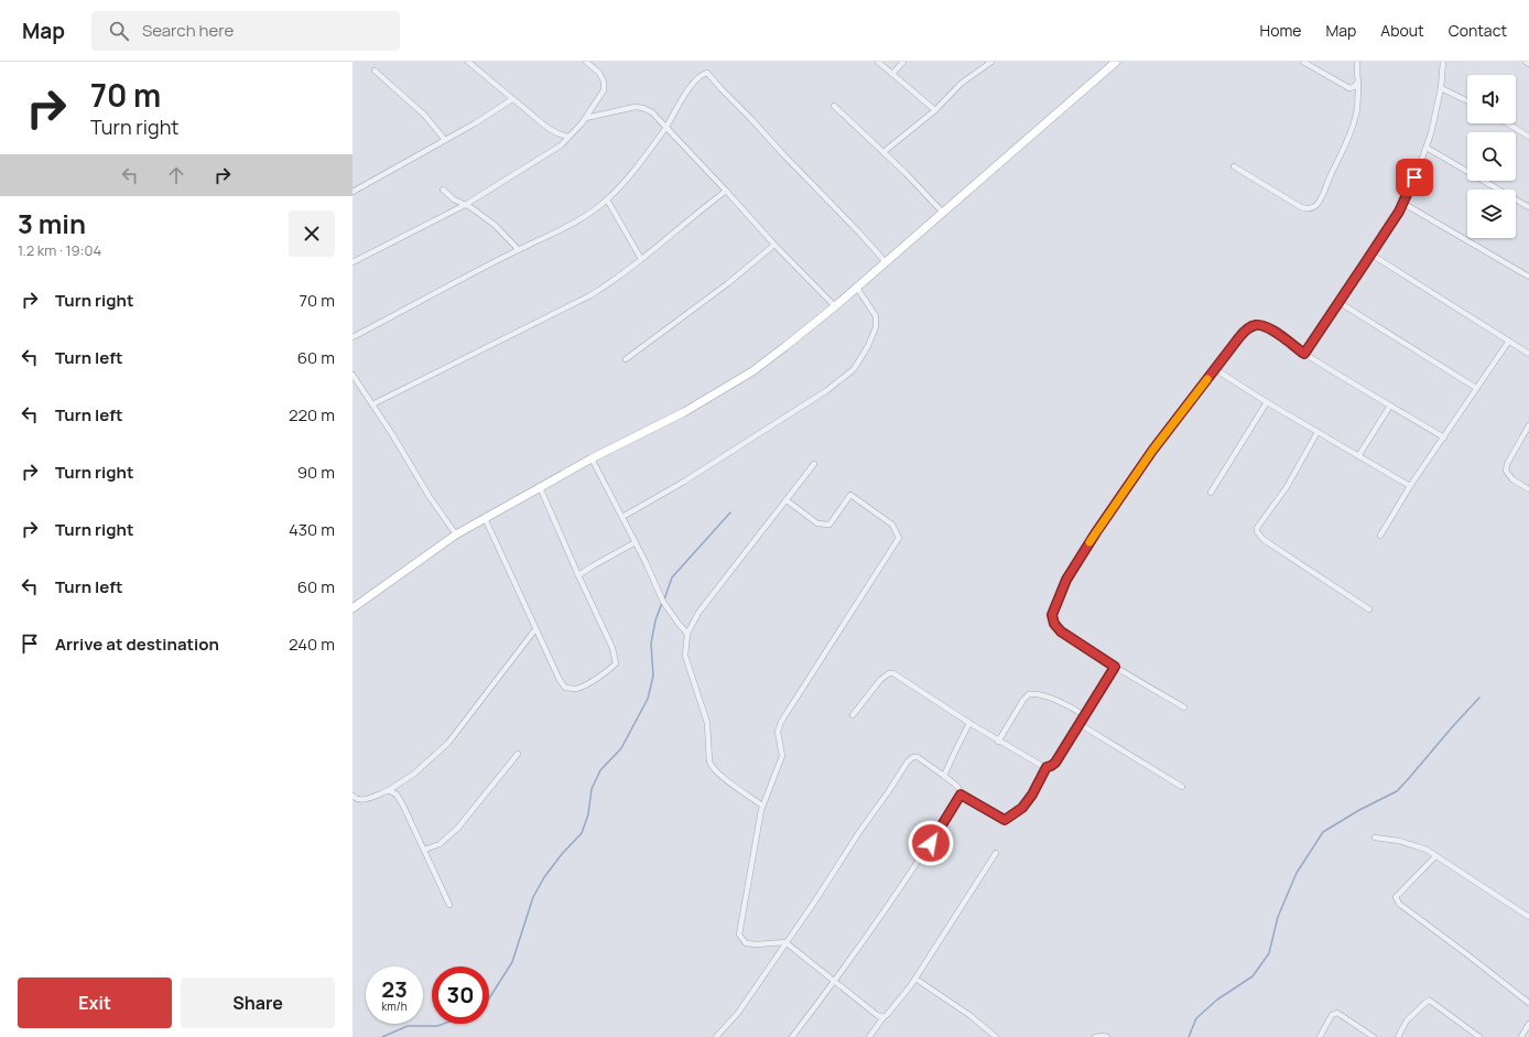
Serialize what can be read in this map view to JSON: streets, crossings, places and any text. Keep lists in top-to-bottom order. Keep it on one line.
{"page":{"header":"Map","search":"Search here","nav":["Home","Map","About","Contact"],"turn":["70 m","Turn right"],"heading":["3 min","1.2 km · 19:04"],"list":[{"name":"Turn right","value":"70 m"},{"name":"Turn left","value":"60 m"},{"name":"Turn left","value":"220 m"},{"name":"Turn right","value":"90 m"},{"name":"Turn right","value":"430 m"},{"name":"Turn left","value":"60 m"},{"name":"Arrive at destination","value":"240 m"}],"speed":"23 km/h","limit":"30","buttons":["Exit","Share"]}}
